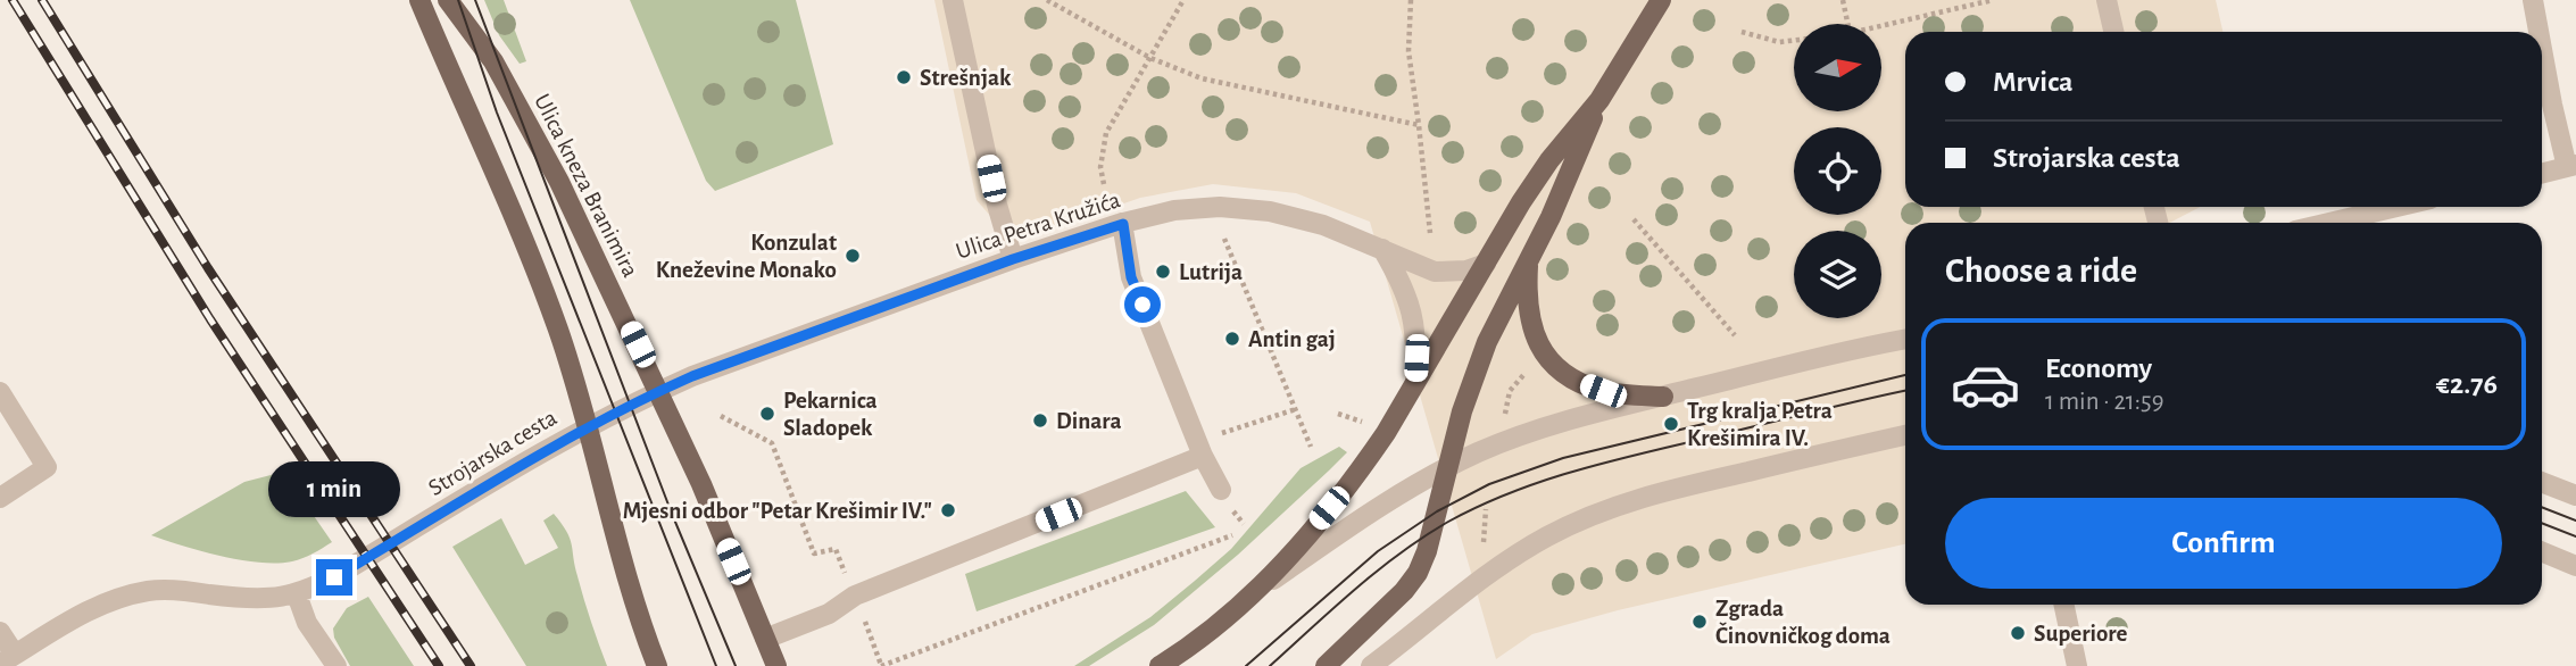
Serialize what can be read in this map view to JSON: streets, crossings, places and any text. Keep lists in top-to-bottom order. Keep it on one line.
{"streets":{"main road":["Ulica kneza Branimira"],"street":["Ulica Petra Kružića","Strojarska cesta"]},"crossings":[["Ulica kneza Branimira","Ulica Petra Kružića"],["Ulica kneza Branimira","Strojarska cesta"],["Ulica Petra Kružića","Strojarska cesta"]],"places":["Strešnjak","Konzulat Kneževine Monako","Lutrija","Antin gaj","Pekarnica Sladopek","Dinara","Trg kralja Petra Krešimira IV.","Mjesni odbor \"Petar Krešimir IV.\"","Zgrada Činovničkog doma","Superiore"],"north":"right","page":{"banner":["Mrvica","Strojarska cesta"],"heading":"Choose a ride","list":[{"name":"Economy","note":"1 min · 21:59","value":"€2.76"}],"bubble":"1 min","buttons":"Confirm"}}
